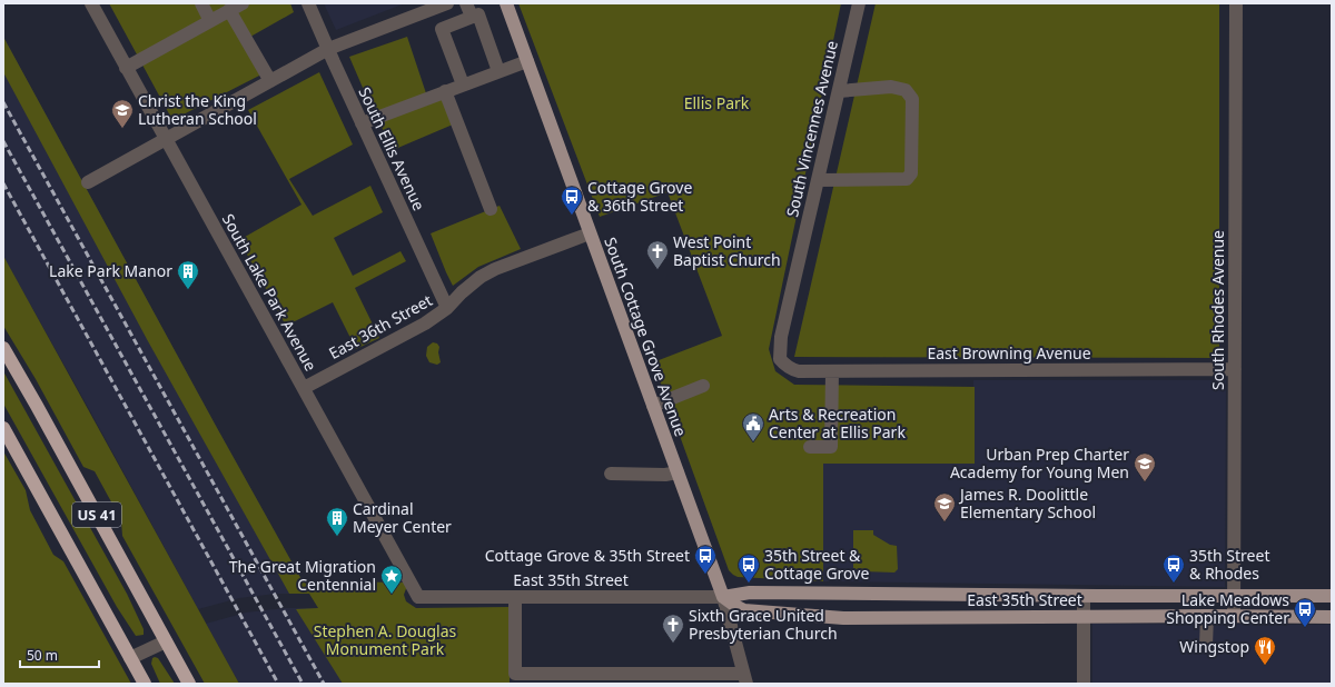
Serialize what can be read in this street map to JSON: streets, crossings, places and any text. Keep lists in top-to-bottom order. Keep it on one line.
{"streets":{"highway":["US 41"],"main road":["South Cottage Grove Avenue","East 35th Street"],"street":["South Vincennes Avenue","South Ellis Avenue","South Lake Park Avenue","South Rhodes Avenue","East 36th Street","East Browning Avenue"]},"crossings":[["South Vincennes Avenue","East Browning Avenue"],["South Ellis Avenue","East 36th Street"],["South Lake Park Avenue","East 36th Street"],["South Lake Park Avenue","East 35th Street"],["South Rhodes Avenue","East Browning Avenue"],["South Rhodes Avenue","East 35th Street"],["East 36th Street","South Cottage Grove Avenue"],["South Cottage Grove Avenue","East 35th Street"]],"parks":["Ellis Park","Stephen A. Douglas Monument Park"],"places":{"school or university":["Christ the King Lutheran School","Urban Prep Charter Academy for Young Men","James R. Doolittle Elementary School"],"bus stop":["Cottage Grove & 36th Street","Cottage Grove & 35th Street","35th Street & Cottage Grove","35th Street & Rhodes","Lake Meadows Shopping Center"],"church":["West Point Baptist Church","Sixth Grace United Presbyterian Church"],"building":["Lake Park Manor","Cardinal Meyer Center"],"public building":["Arts & Recreation Center at Ellis Park"],"place":["The Great Migration Centennial"],"restaurant":["Wingstop"]},"scale_bar":"50 m"}
